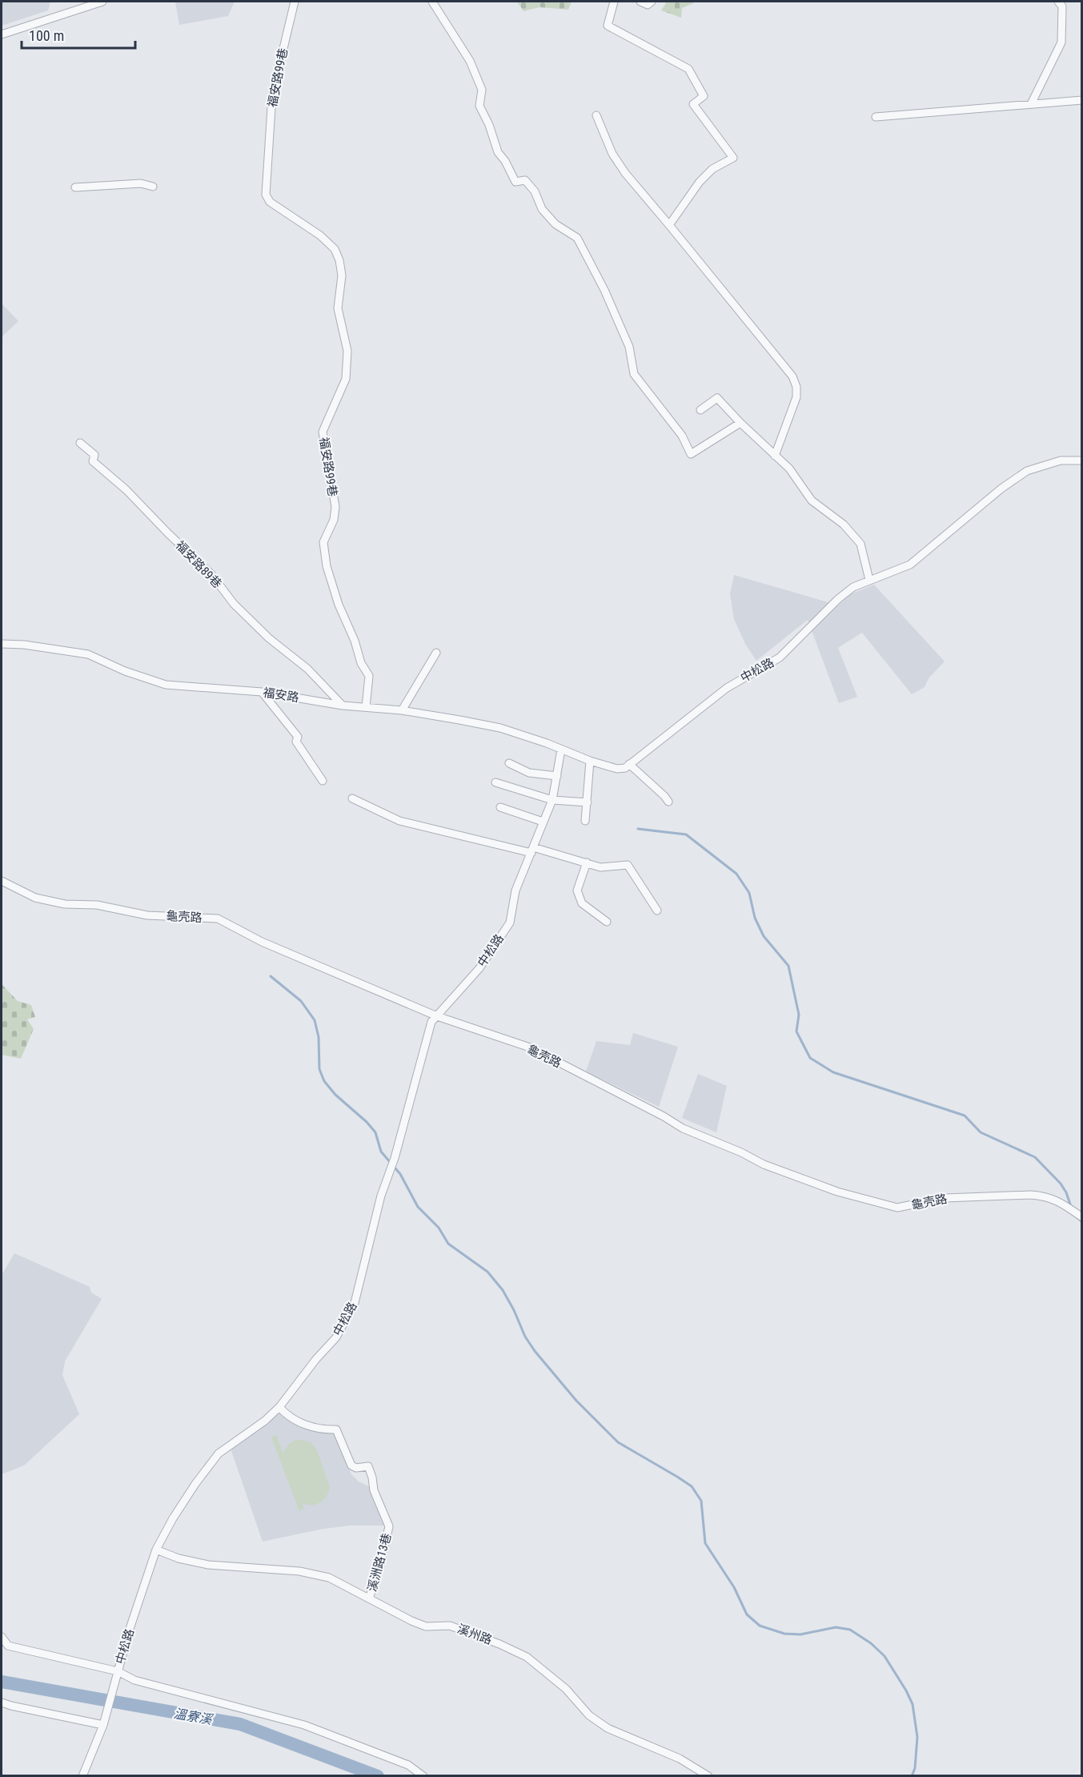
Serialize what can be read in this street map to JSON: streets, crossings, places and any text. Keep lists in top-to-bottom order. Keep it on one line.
{"streets":{"street":["福安路99巷","福安路89巷","中松路","福安路","龜壳路","溪洲路13巷","溪州路"]},"crossings":[["福安路99巷","福安路"],["福安路89巷","福安路"],["中松路","福安路"],["中松路","龜壳路"],["中松路","溪洲路13巷"],["中松路","溪州路"],["溪洲路13巷","溪州路"]],"water":["溫寮溪"],"scale_bar":"100 m"}
